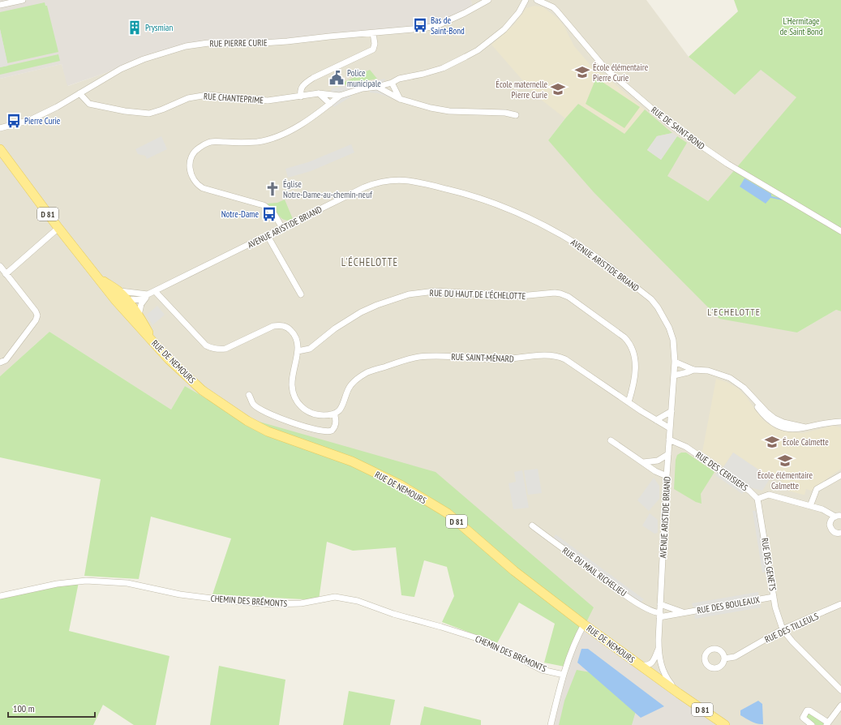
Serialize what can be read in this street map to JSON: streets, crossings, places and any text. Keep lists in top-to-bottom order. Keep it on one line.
{"streets":{"main road":["D 81","RUE DE NEMOURS"],"street":["RUE PIERRE CURIE","RUE CHANTEPRIME","RUE DE SAINT-BOND","AVENUE ARISTIDE BRIAND","RUE DU HAUT DE L'ÉCHELOTTE","RUE SAINT-MÉNARD","RUE DES CERISIERS","RUE DES GENETS","RUE DU MAIL RICHELIEU","CHEMIN DES BRÉMONTS","RUE DES BOULEAUX","RUE DES TILLEULS"]},"crossings":[["RUE PIERRE CURIE","RUE CHANTEPRIME"],["D 81","AVENUE ARISTIDE BRIAND"],["D 81","RUE DE NEMOURS"],["AVENUE ARISTIDE BRIAND","RUE SAINT-MÉNARD"],["AVENUE ARISTIDE BRIAND","RUE DE NEMOURS"],["AVENUE ARISTIDE BRIAND","RUE DES CERISIERS"],["AVENUE ARISTIDE BRIAND","RUE DU MAIL RICHELIEU"],["AVENUE ARISTIDE BRIAND","RUE DES BOULEAUX"],["RUE DU HAUT DE L'ÉCHELOTTE","RUE SAINT-MÉNARD"],["RUE DES CERISIERS","RUE DES GENETS"],["RUE DES GENETS","RUE DES BOULEAUX"],["RUE DES GENETS","RUE DES TILLEULS"],["RUE DU MAIL RICHELIEU","RUE DES BOULEAUX"]],"districts":["L'ÉCHELOTTE","L'ECHELOTTE"],"parks":["L'Hermitage de Saint Bond"],"places":{"bus stop":["Bas de Saint-Bond","Pierre Curie","Notre-Dame"],"building":["Prysmian"],"school or university":["École élémentaire Pierre Curie","École maternelle Pierre Curie","École Calmette","École élémentaire Calmette"],"public building":["Police municipale"],"church":["Église Notre-Dame-au-chemin-neuf"]},"scale_bar":"100 m"}
